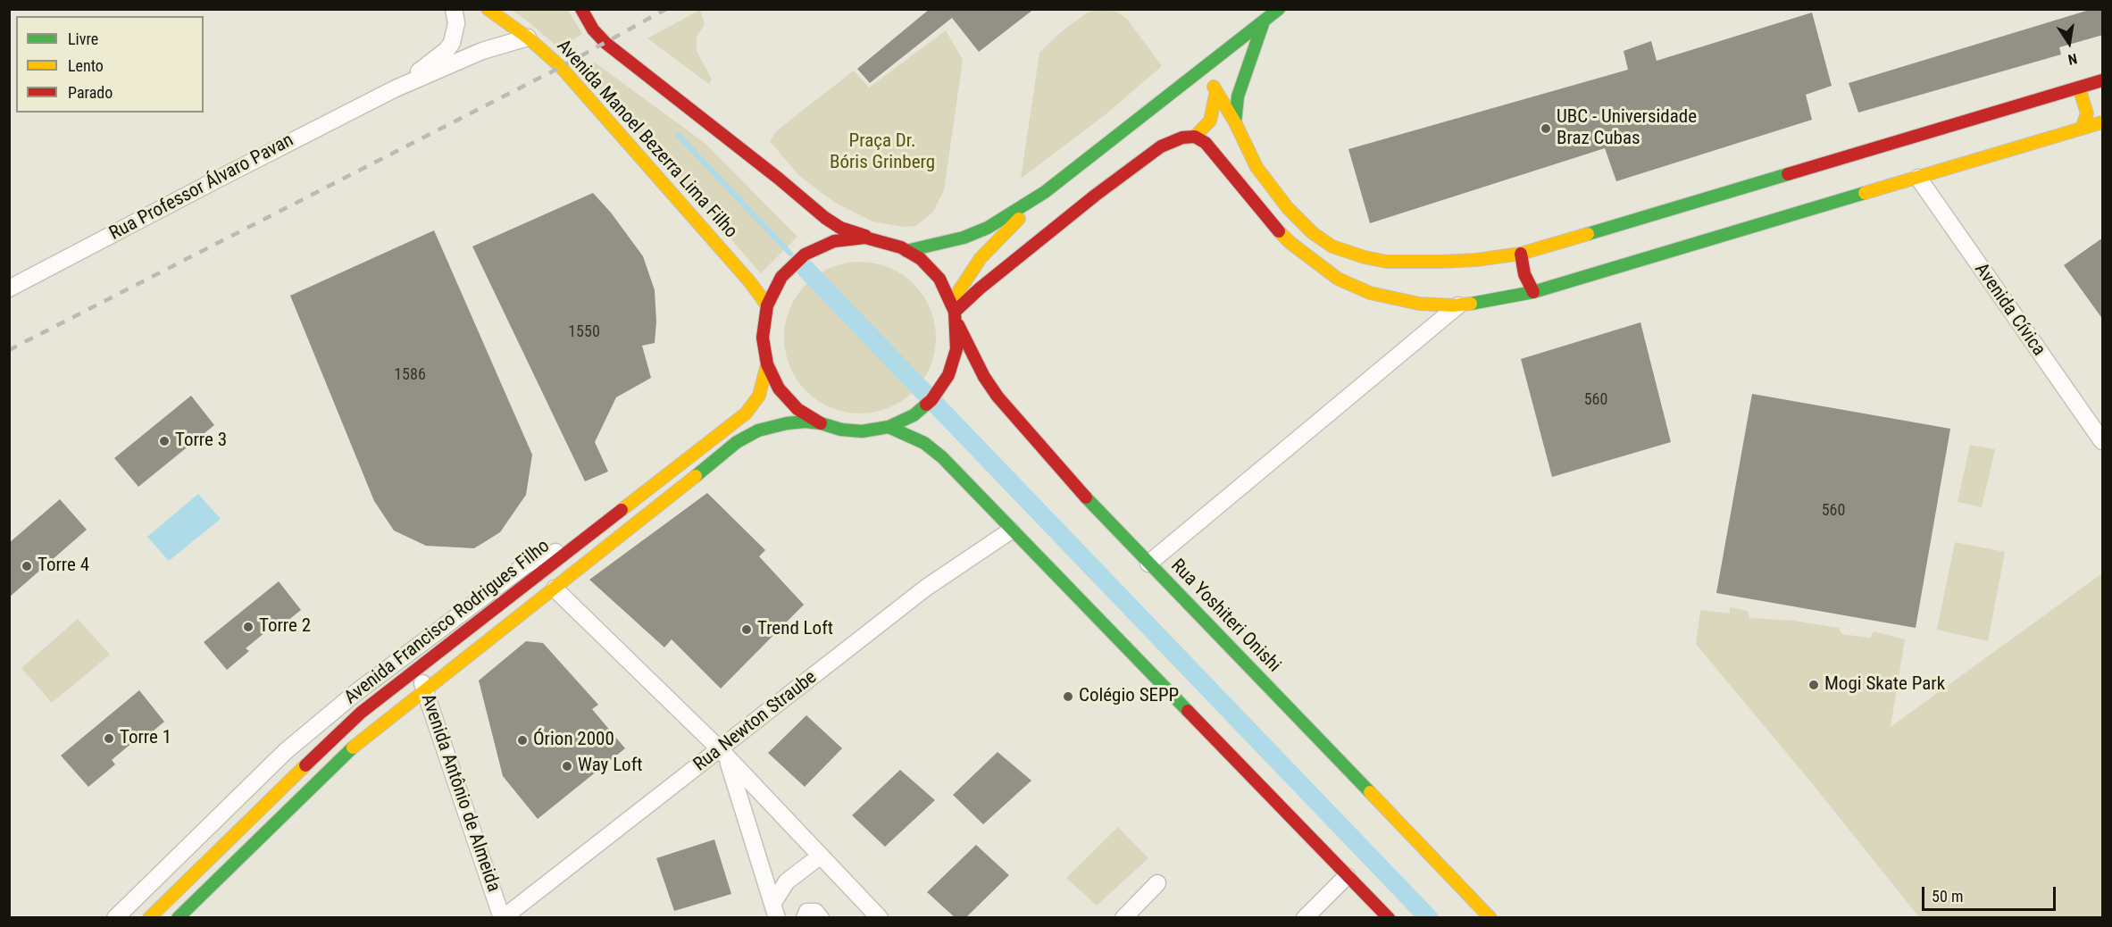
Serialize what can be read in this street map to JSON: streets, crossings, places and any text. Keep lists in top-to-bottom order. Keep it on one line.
{"streets":{"main road":["Avenida Manoel Bezerra Lima Filho","Rua Yoshiteri Onishi","Avenida Francisco Rodrigues Filho"],"street":["Rua Professor Álvaro Pavan","Avenida Cívica","Rua Newton Straube","Avenida Antônio de Almeida"]},"crossings":[["Avenida Manoel Bezerra Lima Filho","Rua Professor Álvaro Pavan"],["Avenida Manoel Bezerra Lima Filho","Avenida Francisco Rodrigues Filho"],["Rua Yoshiteri Onishi","Avenida Francisco Rodrigues Filho"],["Avenida Francisco Rodrigues Filho","Avenida Antônio de Almeida"],["Rua Newton Straube","Avenida Antônio de Almeida"]],"parks":["Praça Dr. Bóris Grinberg"],"places":["UBC - Universidade Braz Cubas","Torre 3","Torre 4","Torre 2","Trend Loft","Mogi Skate Park","Colégio SEPP","Torre 1","Órion 2000","Way Loft"],"house_numbers":["1550","1586","560","560"],"legend":["Livre","Lento","Parado"],"scale_bar":"50 m","north":"bottom"}
